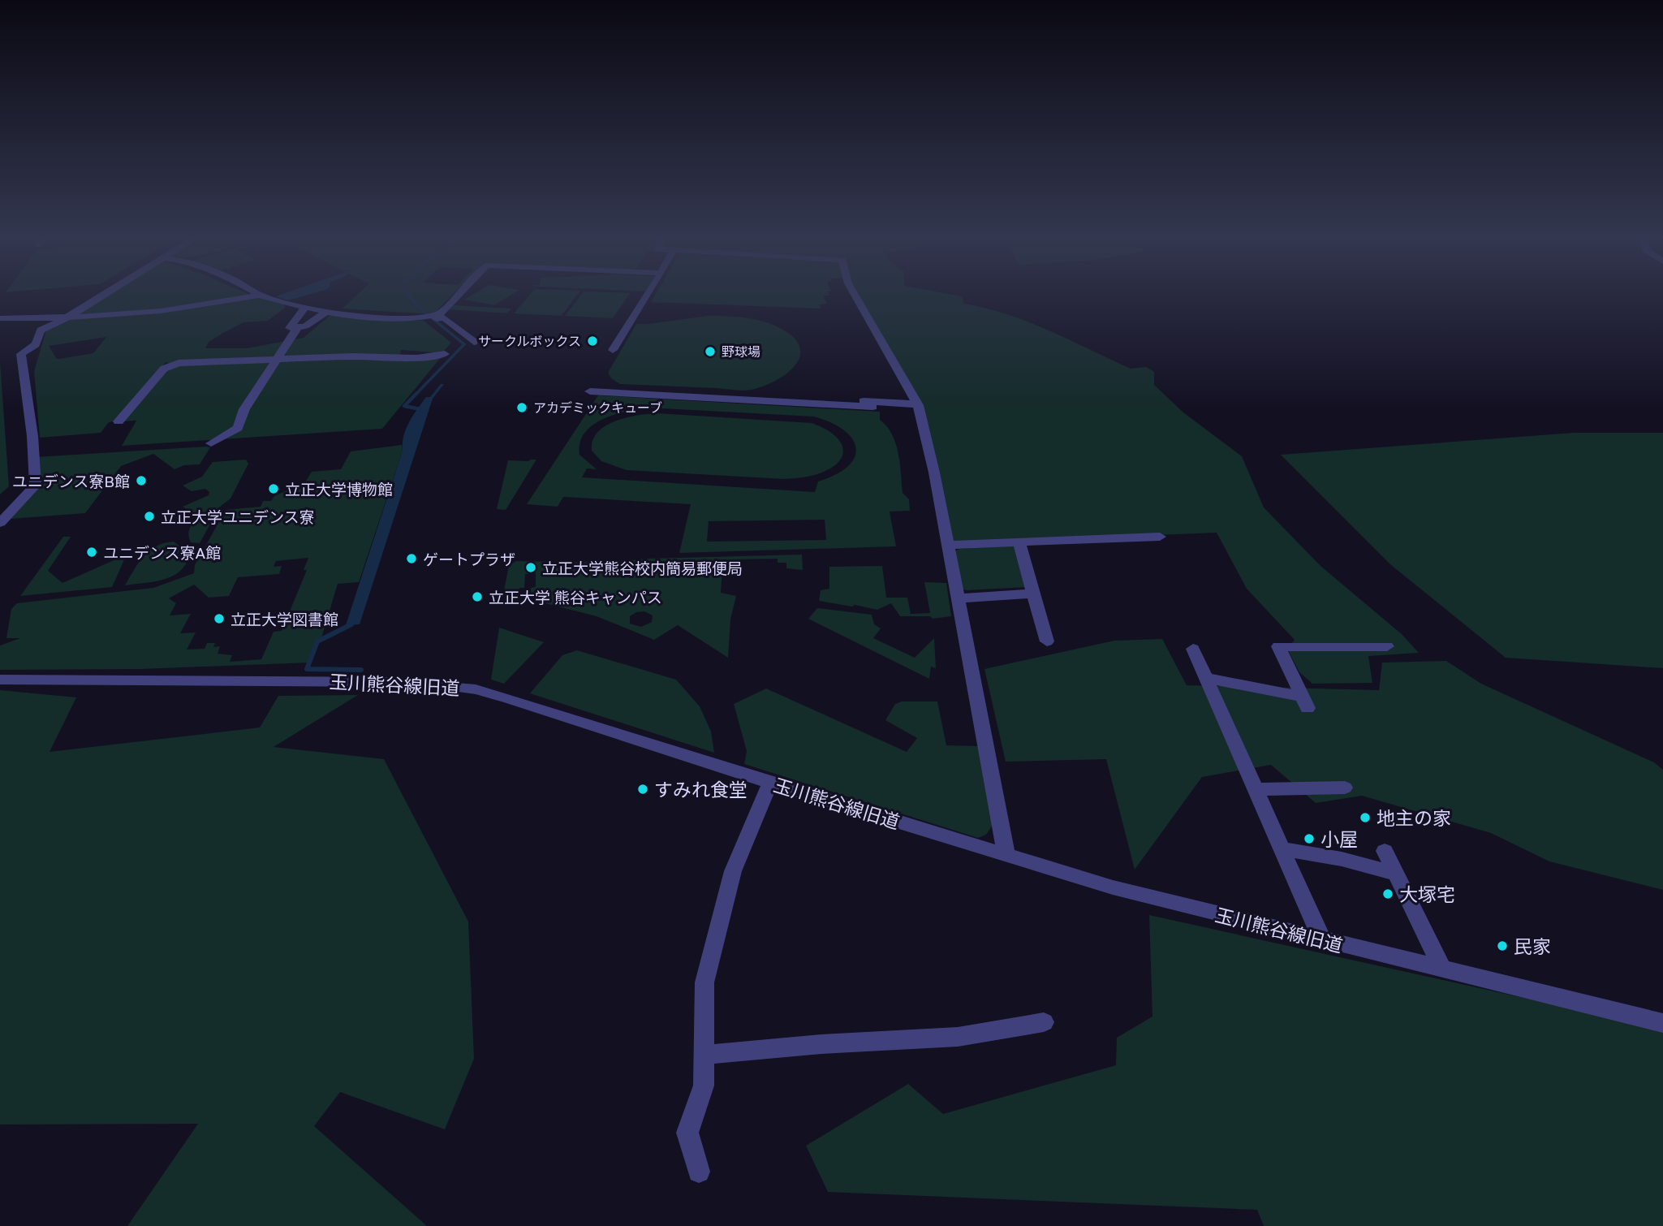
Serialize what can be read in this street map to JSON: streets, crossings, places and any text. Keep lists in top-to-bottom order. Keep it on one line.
{"streets":{"street":["玉川熊谷線旧道"]},"places":["サークルボックス","野球場","アカデミックキューブ","ユニデンス寮B館","立正大学博物館","立正大学ユニデンス寮","ユニデンス寮A館","ゲートプラザ","立正大学熊谷校内簡易郵便局","立正大学 熊谷キャンパス","立正大学図書館","すみれ食堂","地主の家","小屋","大塚宅","民家"]}
